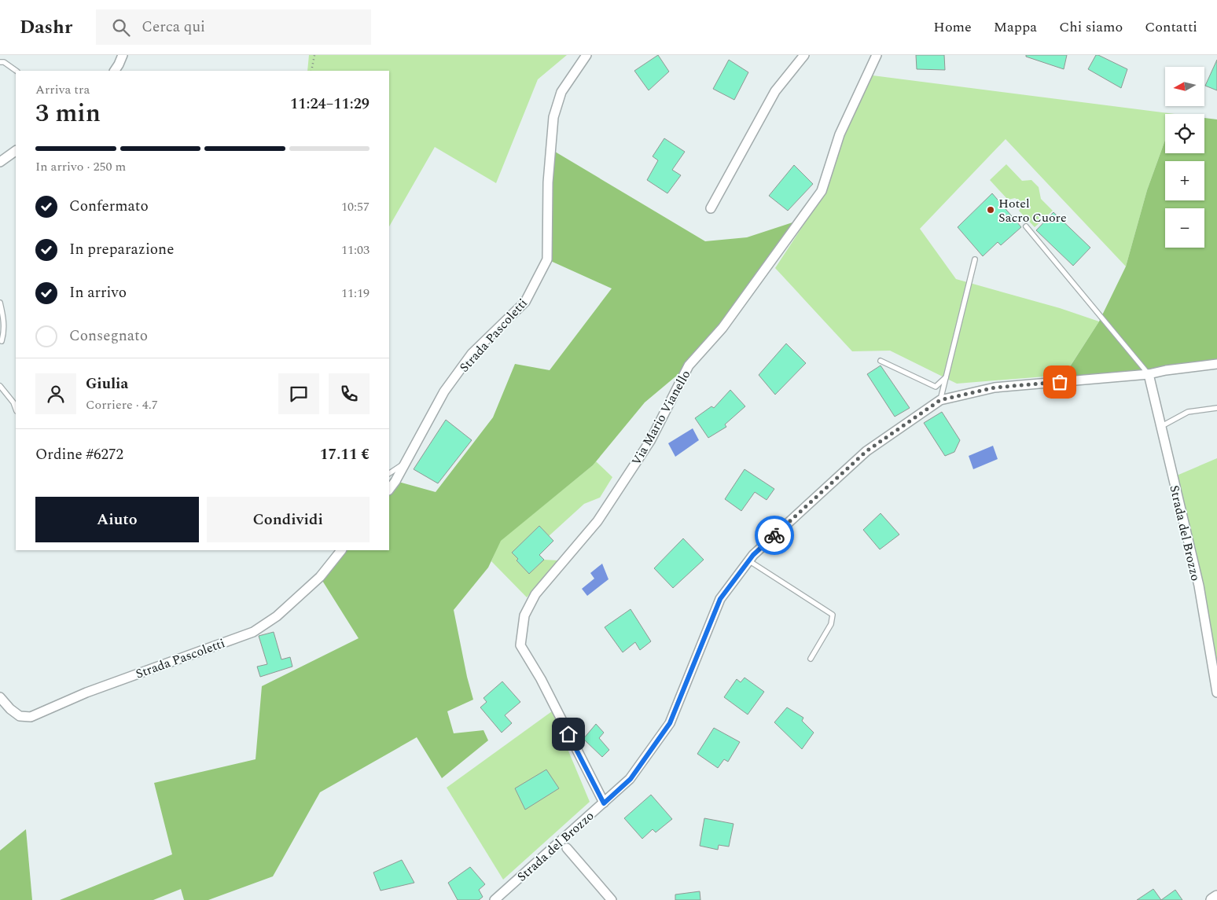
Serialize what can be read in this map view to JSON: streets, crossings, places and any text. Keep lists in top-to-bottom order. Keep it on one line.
{"streets":{"street":["Strada Pascoletti","Via Mario Vianello","Strada del Brozzo"]},"crossings":[["Via Mario Vianello","Strada del Brozzo"]],"places":["Hotel Sacro Cuore"],"north":"left","page":{"header":"Dashr","search":"Cerca qui","nav":["Home","Mappa","Chi siamo","Contatti"],"map_buttons":["+","−"],"heading":["3 min","Arriva tra","11:24–11:29"],"panel":["Giulia","Corriere · 4.7","Ordine #6272","17.11 €"],"bar":"In arrivo · 250 m","list":[["Confermato","10:57"],["In preparazione","11:03"],["In arrivo","11:19"],"Consegnato"],"buttons":["Aiuto","Condividi"]}}
